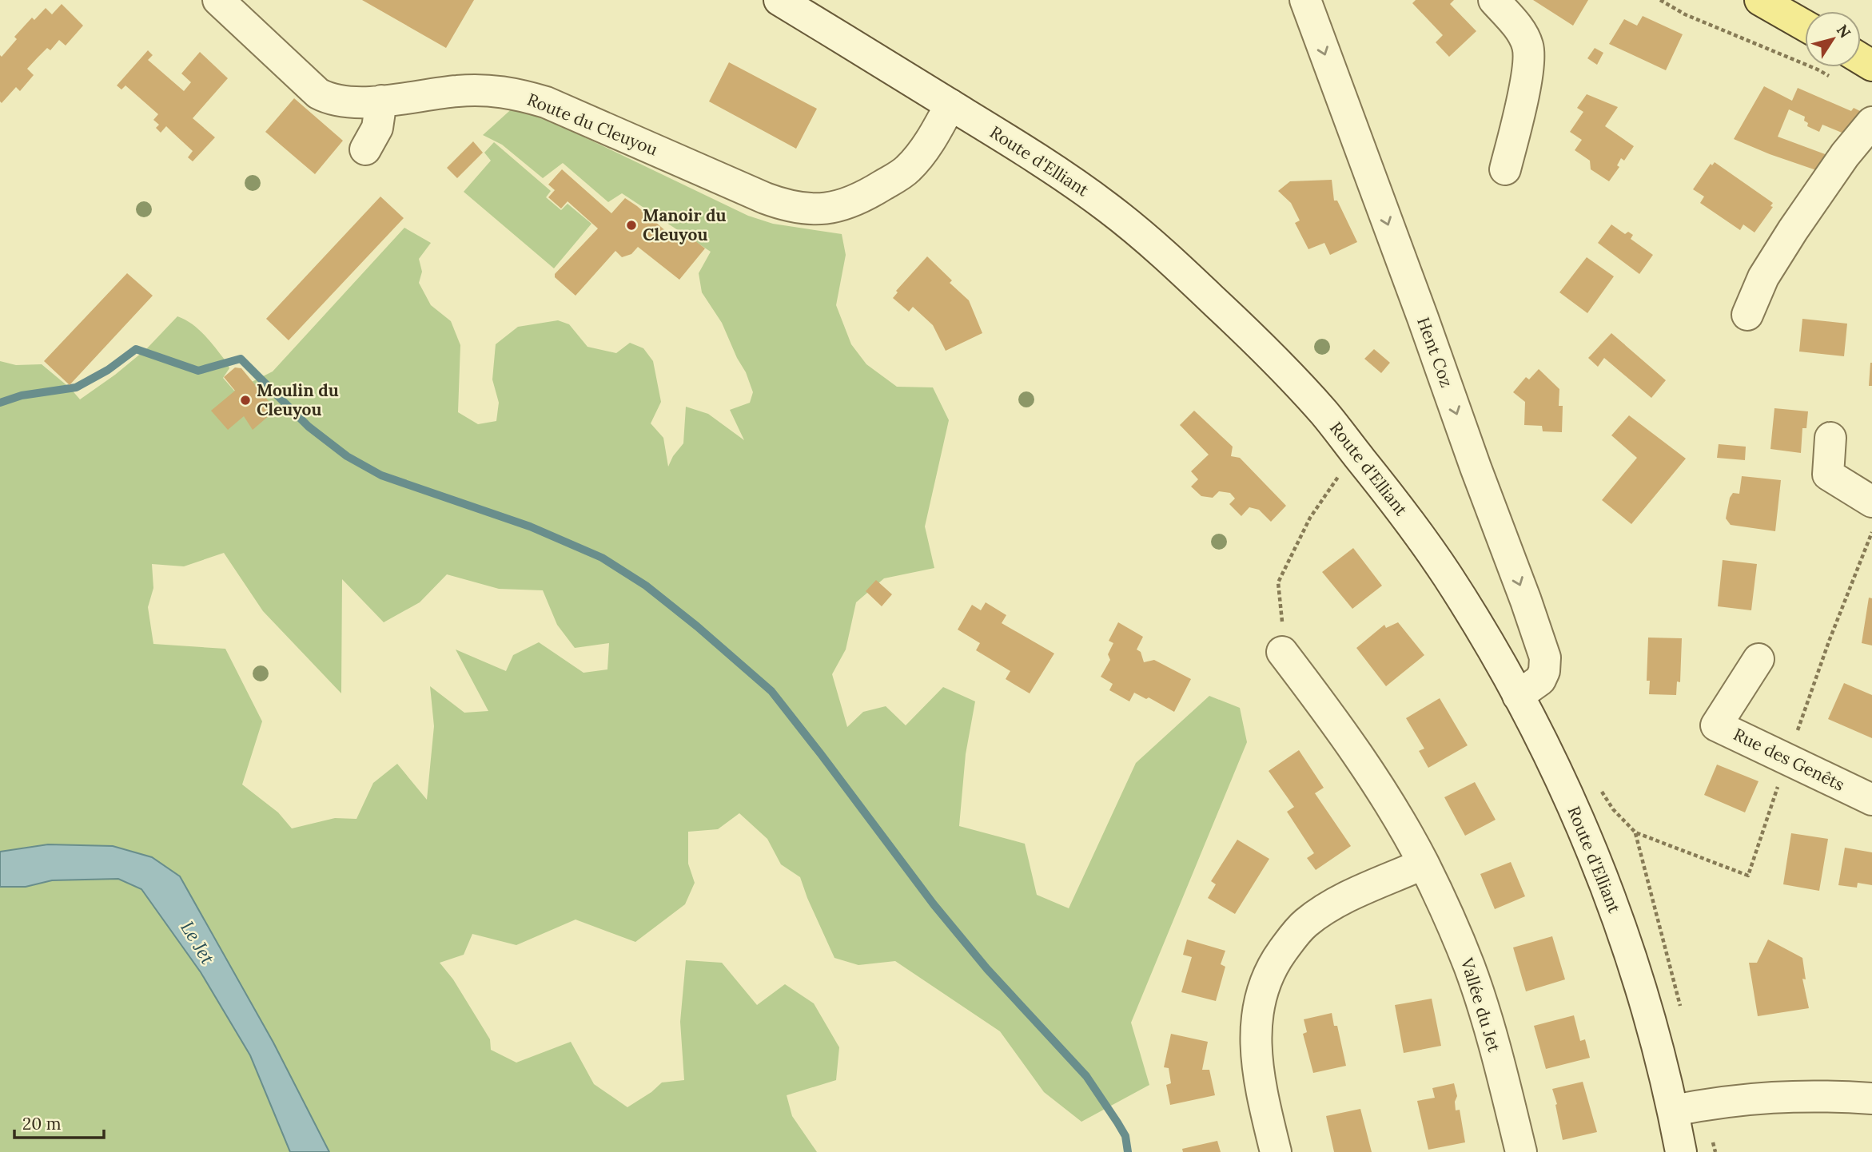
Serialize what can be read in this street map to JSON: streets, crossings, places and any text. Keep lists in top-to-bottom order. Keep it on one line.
{"streets":{"street":["Route du Cleuyou","Route d'Elliant","Hent Coz","Rue des Genêts","Vallée du Jet"]},"crossings":[["Route du Cleuyou","Route d'Elliant"],["Route d'Elliant","Hent Coz"]],"one_way":["Hent Coz"],"water":["Le Jet"],"places":["Manoir du Cleuyou","Moulin du Cleuyou"],"scale_bar":"20 m","north":"top right"}
